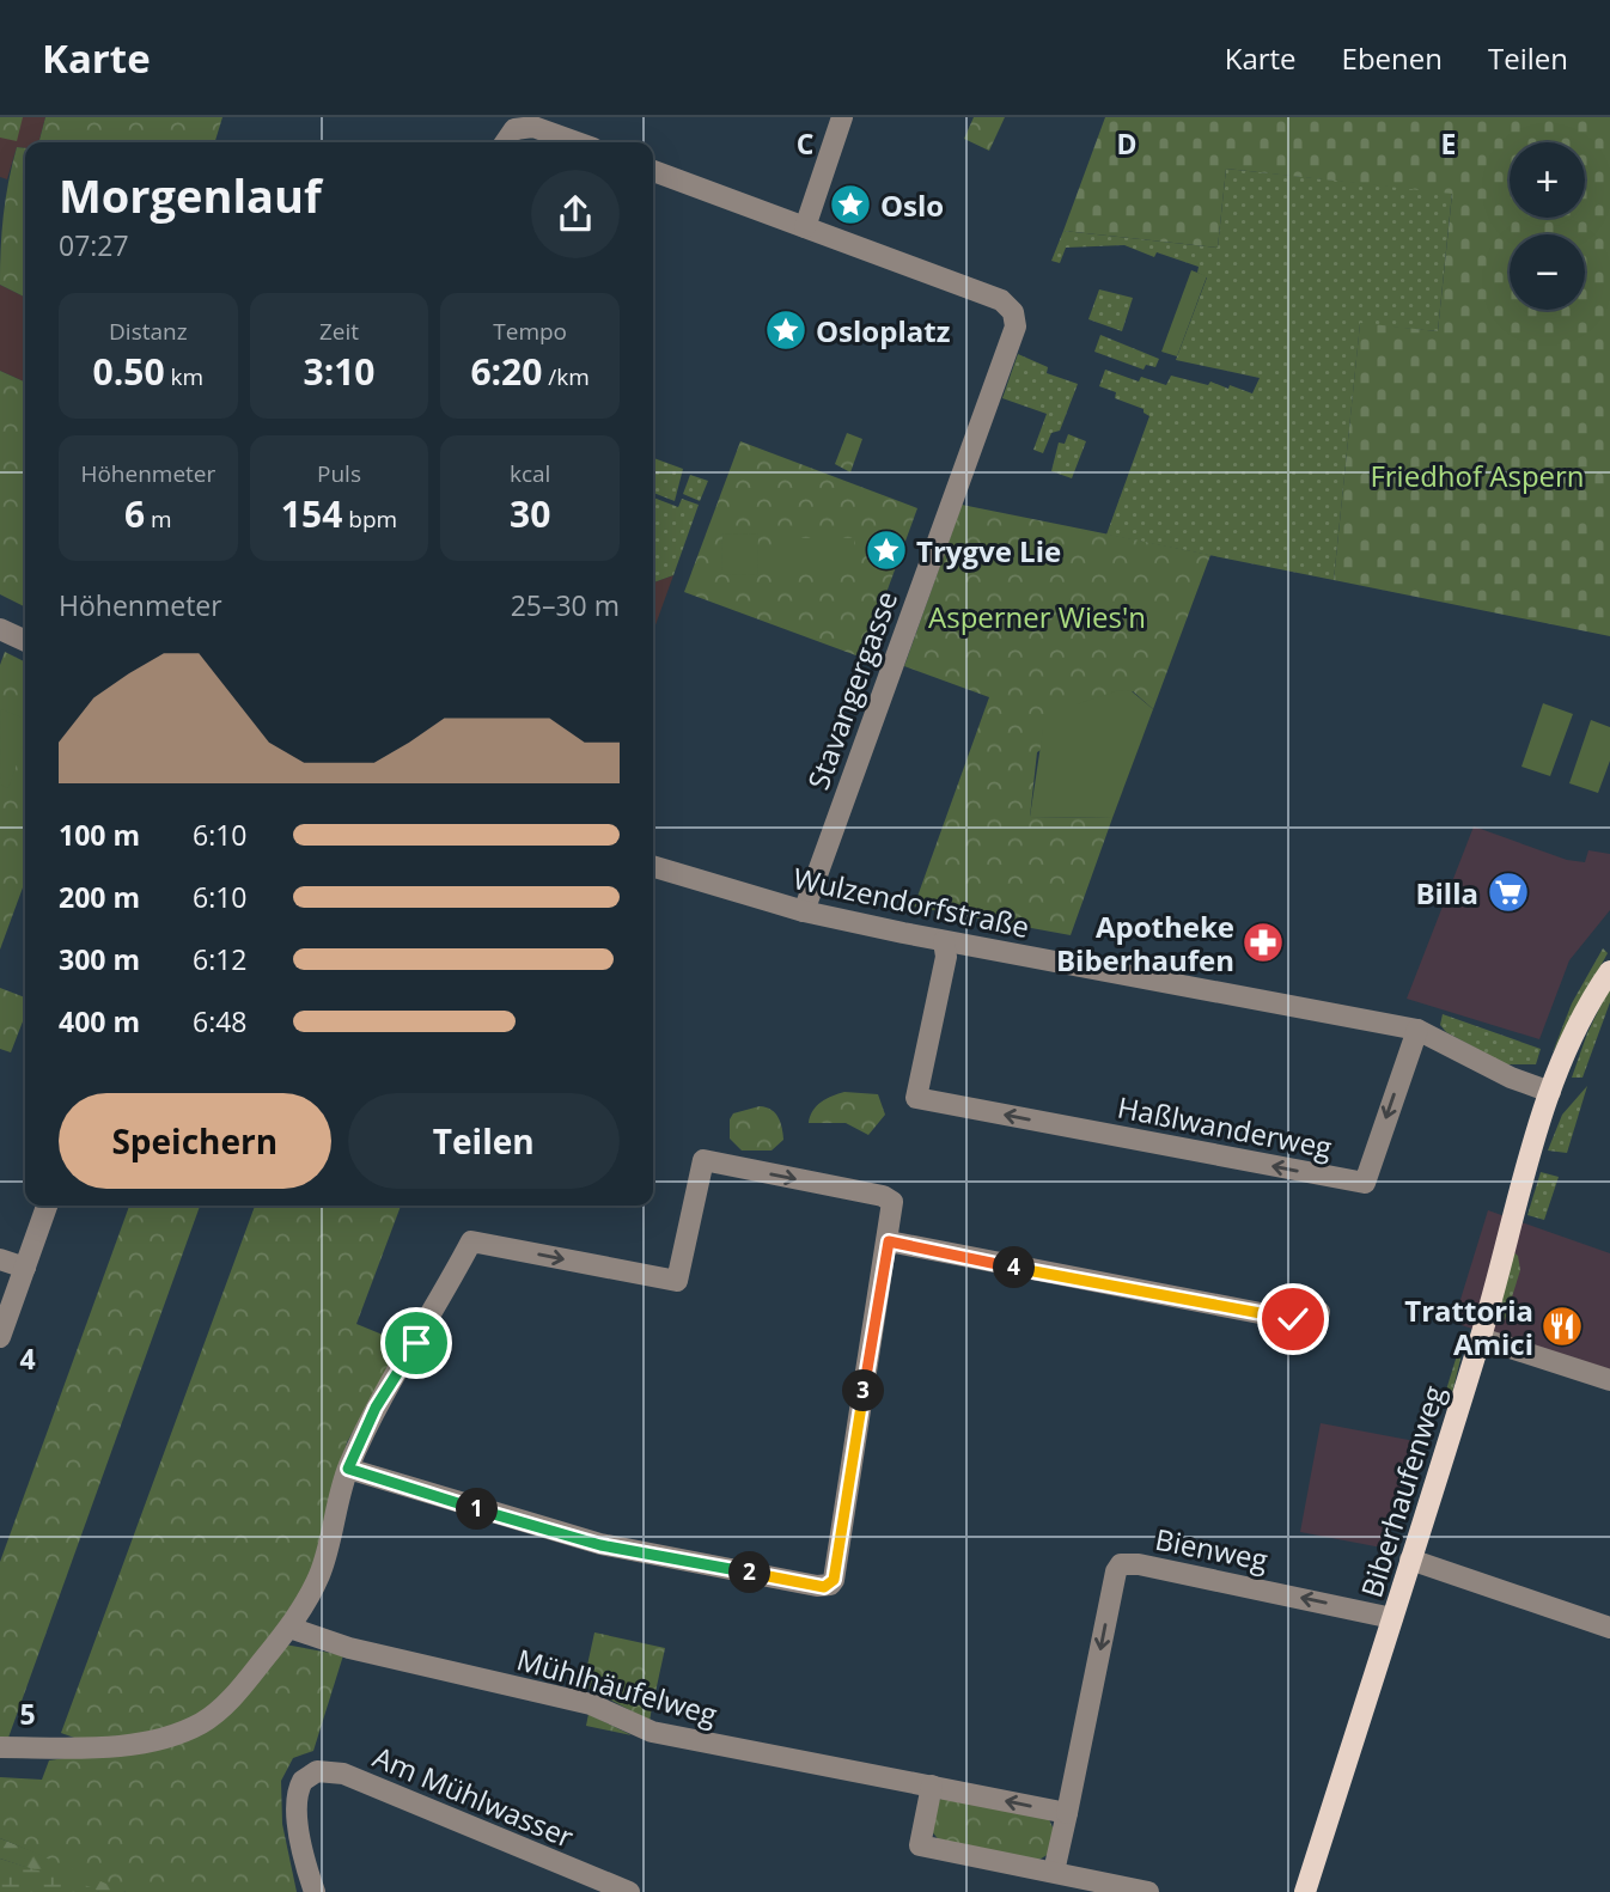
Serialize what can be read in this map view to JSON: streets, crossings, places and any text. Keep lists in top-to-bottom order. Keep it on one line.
{"streets":{"main road":["Biberhaufenweg"],"street":["Stavangergasse","Wulzendorfstraße","Haßlwanderweg","Bienweg","Mühlhäufelweg","Am Mühlwasser"]},"crossings":[["Stavangergasse","Wulzendorfstraße"],["Wulzendorfstraße","Haßlwanderweg"],["Wulzendorfstraße","Biberhaufenweg"],["Biberhaufenweg","Bienweg"],["Bienweg","Mühlhäufelweg"]],"parks":["Friedhof Aspern","Asperner Wies'n"],"places":{"place":["Oslo","Osloplatz","Trygve Lie"],"supermarket":["Billa"],"pharmacy":["Apotheke Biberhaufen"],"restaurant":["Trattoria Amici"]},"page":{"header":"Karte","nav":["Karte","Ebenen","Teilen"],"map_buttons":["+","−"],"heading":["Morgenlauf","07:27"],"stats":[["Distanz","0.50 km"],["Zeit","3:10"],["Tempo","6:20 /km"],["Höhenmeter","6 m"],["Puls","154 bpm"],["kcal","30"]],"chart":["Höhenmeter","25–30 m"],"list":[{"name":"100 m","note":"6:10"},{"name":"200 m","note":"6:10"},{"name":"300 m","note":"6:12"},{"name":"400 m","note":"6:48"}],"buttons":["Speichern","Teilen"],"pins":["4","3","1","2"]},"grid":{"columns":["C","D","E"],"rows":["4","5"]}}
